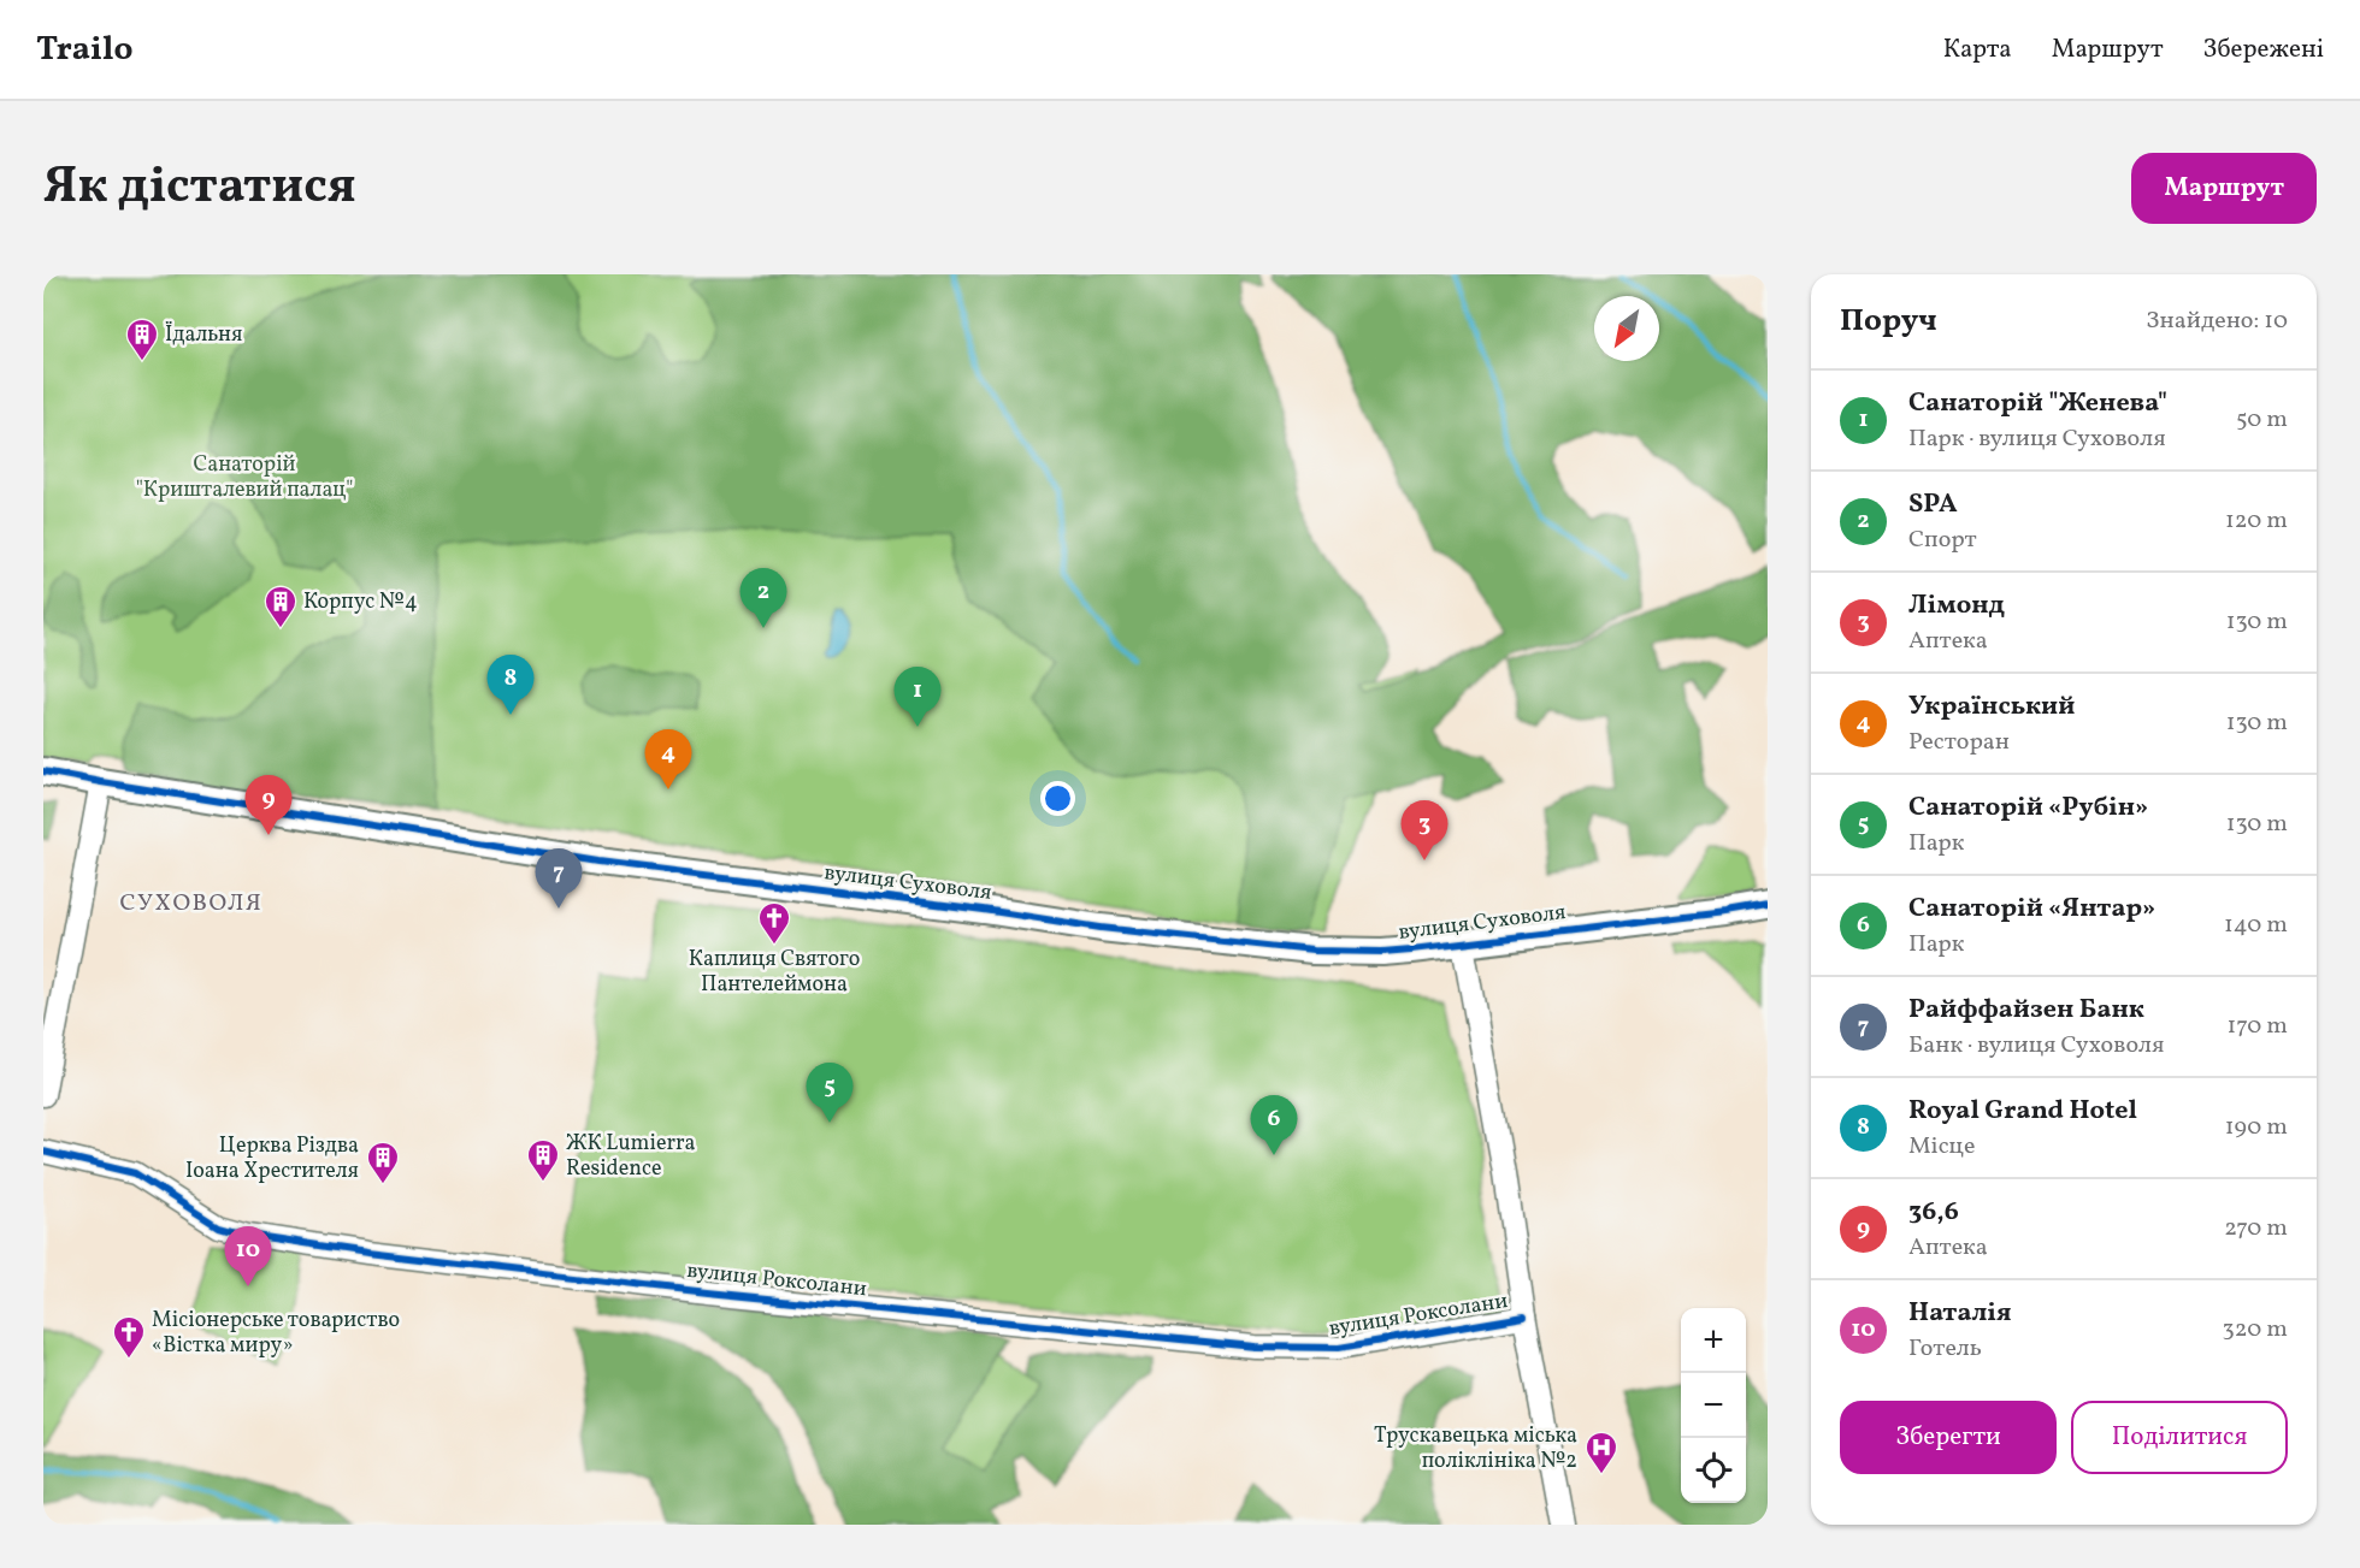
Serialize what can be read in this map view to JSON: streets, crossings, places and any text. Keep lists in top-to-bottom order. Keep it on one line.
{"streets":{"street":["вулиця Суховоля","вулиця Роксолани"]},"districts":["СУХОВОЛЯ"],"parks":["Санаторій \"Кришталевий палац\""],"places":{"building":["Їдальня","Корпус №4","ЖК Lumierra Residence","Церква Різдва Іоана Хрестителя"],"church":["Каплиця Святого Пантелеймона","Місіонерське товариство «Вістка миру»"],"hospital":["Трускавецька міська поліклініка №2"]},"north":"bottom left","page":{"header":"Trailo","nav":["Карта","Маршрут","Збережені"],"title":"Як дістатися","buttons":["Маршрут",["Зберегти","Поділитися"]],"heading":["Поруч","Знайдено: 10"],"list":[{"mark":"1","name":"Санаторій \"Женева\"","note":"Парк · вулиця Суховоля","value":"50 m"},{"mark":"2","name":"SPA","note":"Спорт","value":"120 m"},{"mark":"3","name":"Лімонд","note":"Аптека","value":"130 m"},{"mark":"4","name":"Український","note":"Ресторан","value":"130 m"},{"mark":"5","name":"Санаторій «Рубін»","note":"Парк","value":"130 m"},{"mark":"6","name":"Санаторій «Янтар»","note":"Парк","value":"140 m"},{"mark":"7","name":"Райффайзен Банк","note":"Банк · вулиця Суховоля","value":"170 m"},{"mark":"8","name":"Royal Grand Hotel","note":"Місце","value":"190 m"},{"mark":"9","name":"36,6","note":"Аптека","value":"270 m"},{"mark":"10","name":"Наталія","note":"Готель","value":"320 m"}],"pins":["2","8","1","4","9","3","7","5","6","10"],"map_buttons":["+","−"]}}
